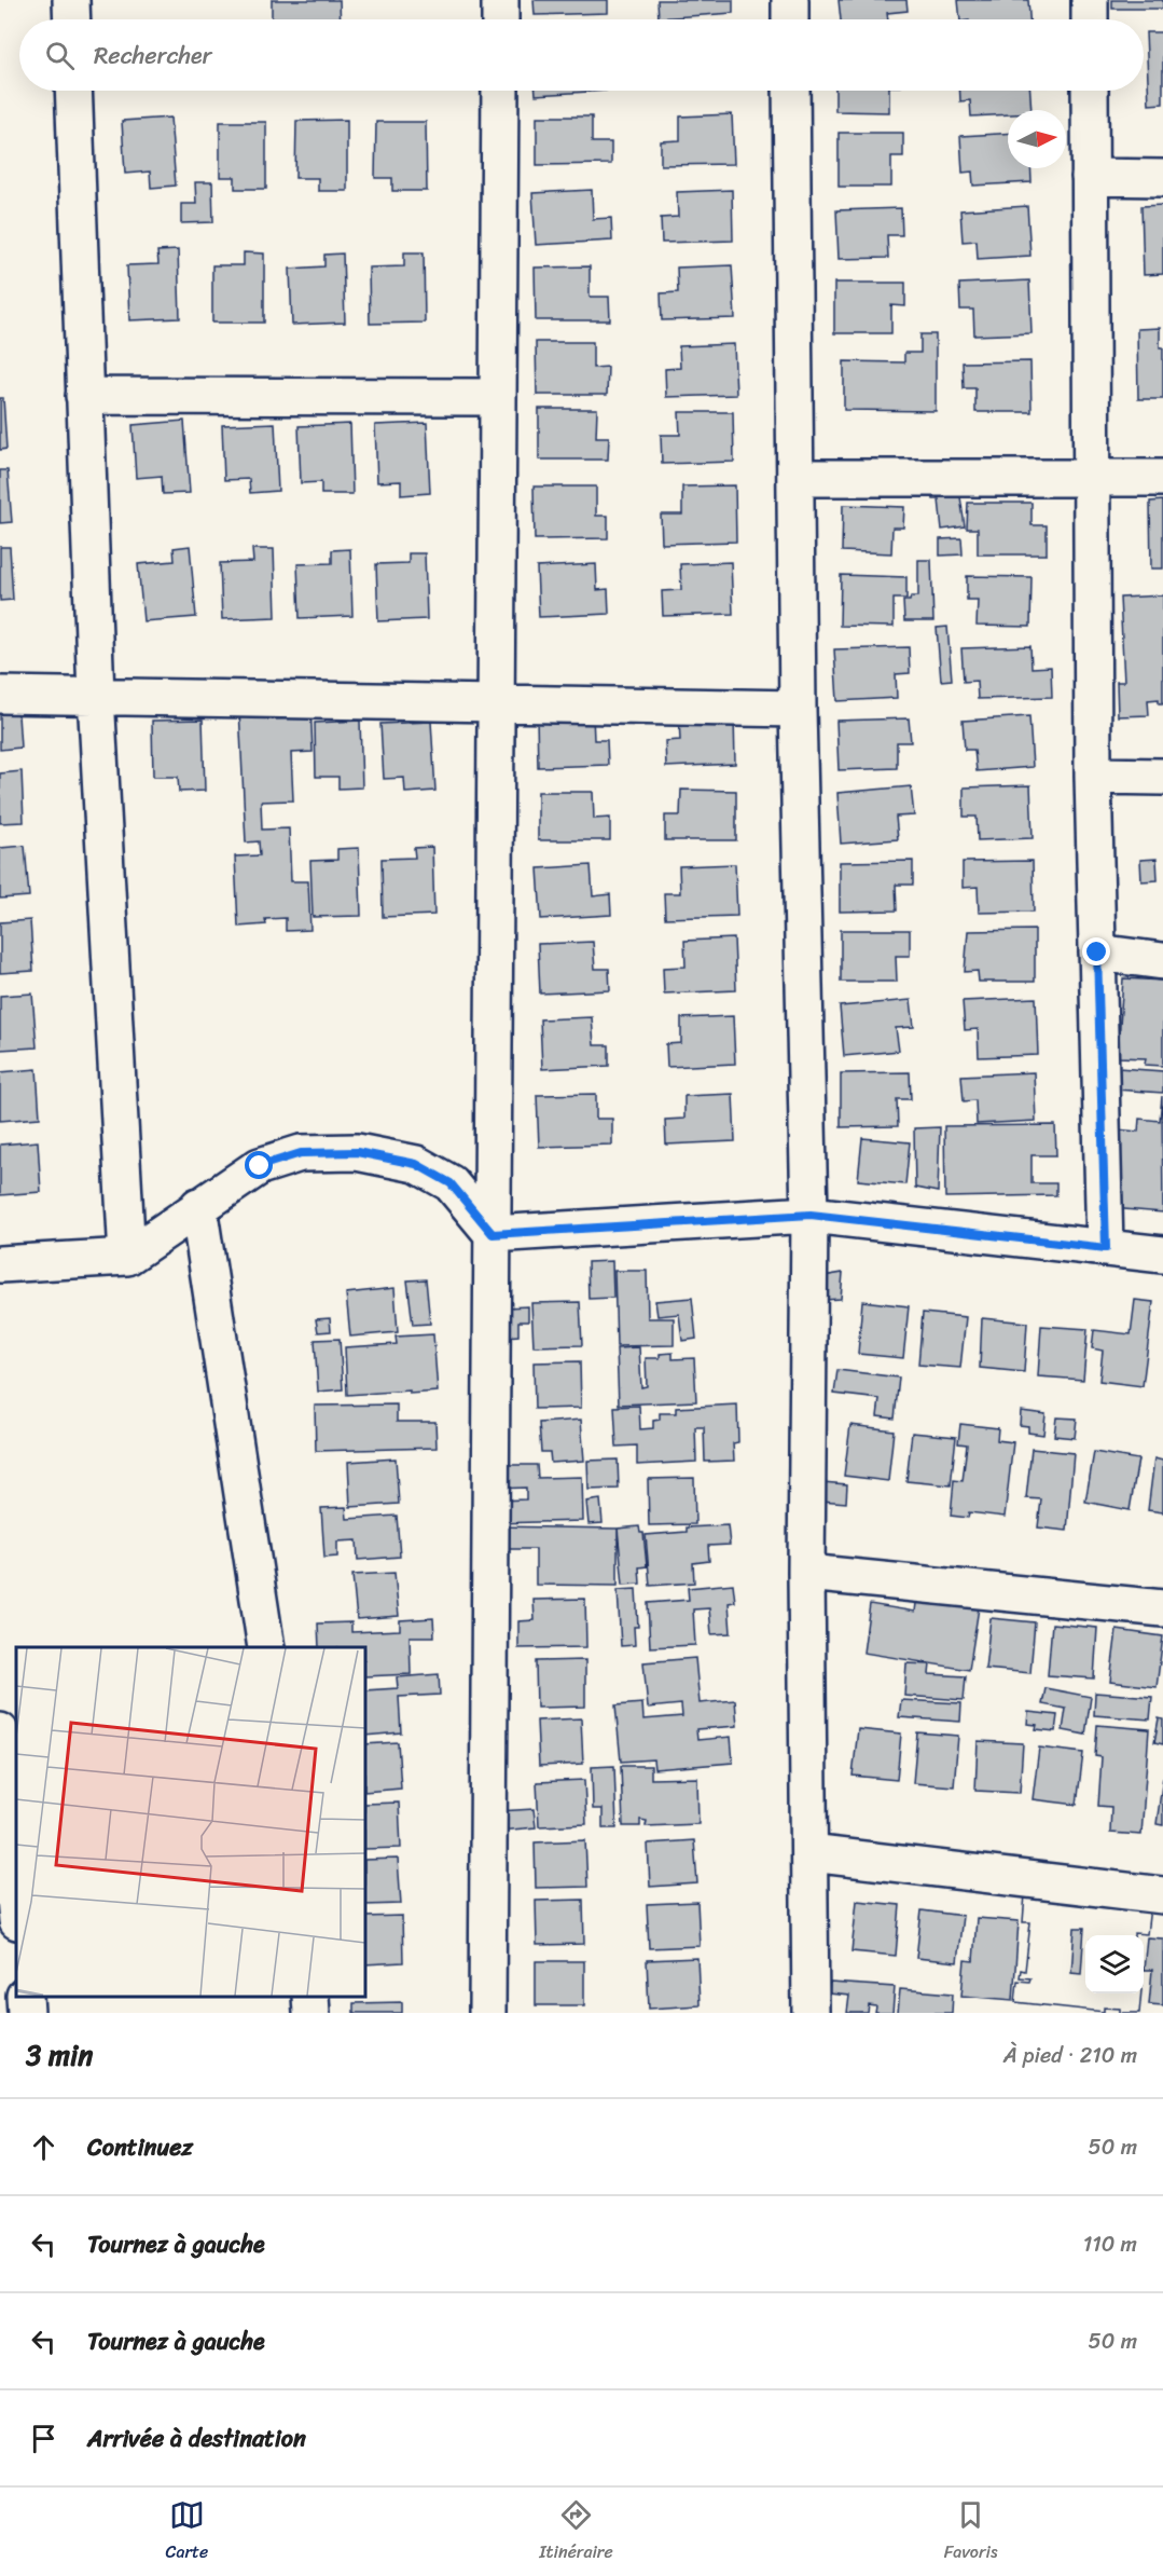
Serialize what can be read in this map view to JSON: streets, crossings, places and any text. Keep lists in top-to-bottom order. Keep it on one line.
{"north":"right","page":{"search":"Rechercher","heading":["3 min","À pied · 210 m"],"list":[["Continuez","50 m"],["Tournez à gauche","110 m"],["Tournez à gauche","50 m"],"Arrivée à destination"],"nav":["Carte","Itinéraire","Favoris"]}}
